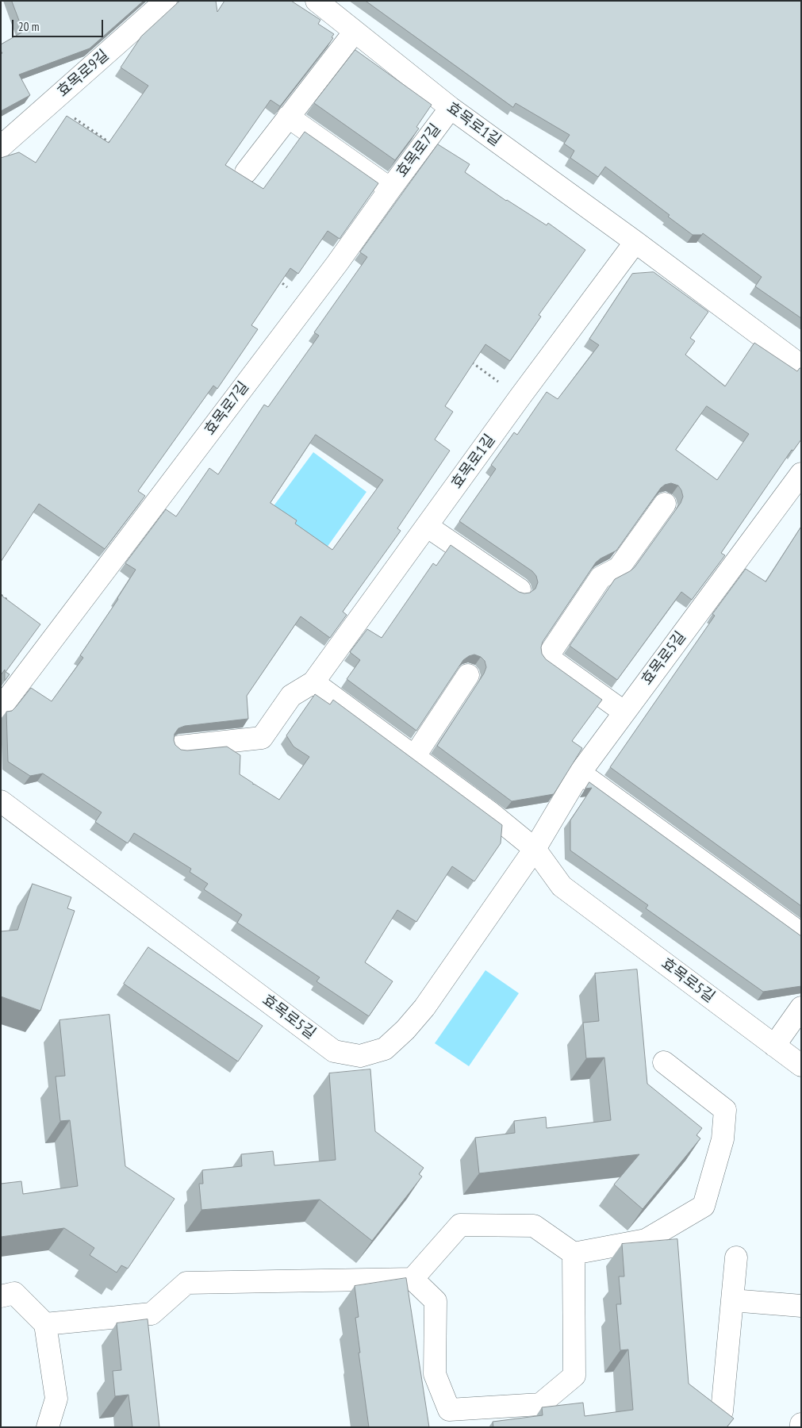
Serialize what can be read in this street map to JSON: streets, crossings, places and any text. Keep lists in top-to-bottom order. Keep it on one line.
{"streets":{"street":["효목로9길","효목로1길","효목로7길","효목로5길"]},"crossings":[["효목로1길","효목로7길"],["효목로1길","효목로5길"]],"scale_bar":"20 m"}
